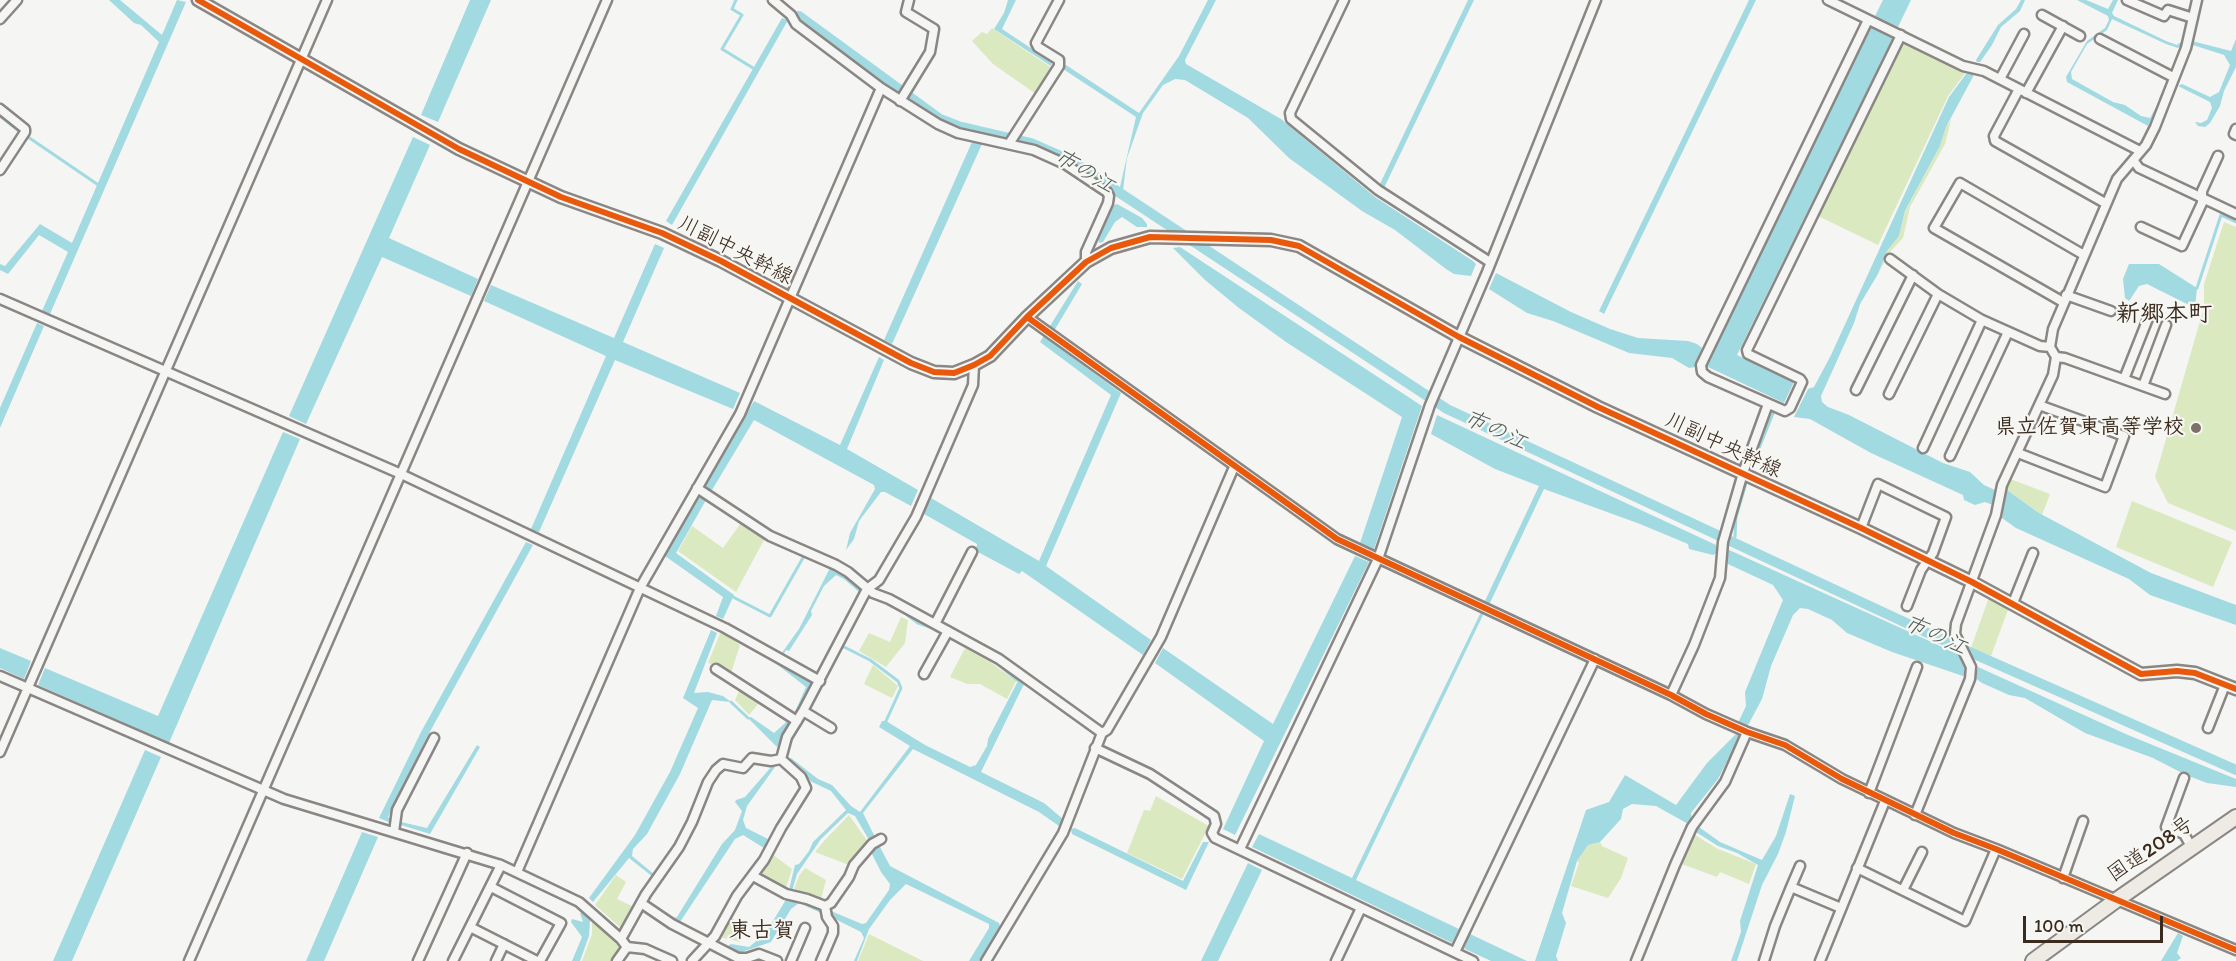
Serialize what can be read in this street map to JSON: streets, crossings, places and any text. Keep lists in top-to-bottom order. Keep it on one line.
{"streets":{"highway":["国道208号"],"street":["川副中央幹線"]},"districts":["新郷本町","東古賀"],"water":["市の江"],"places":["県立佐賀東高等学校"],"scale_bar":"100 m"}
